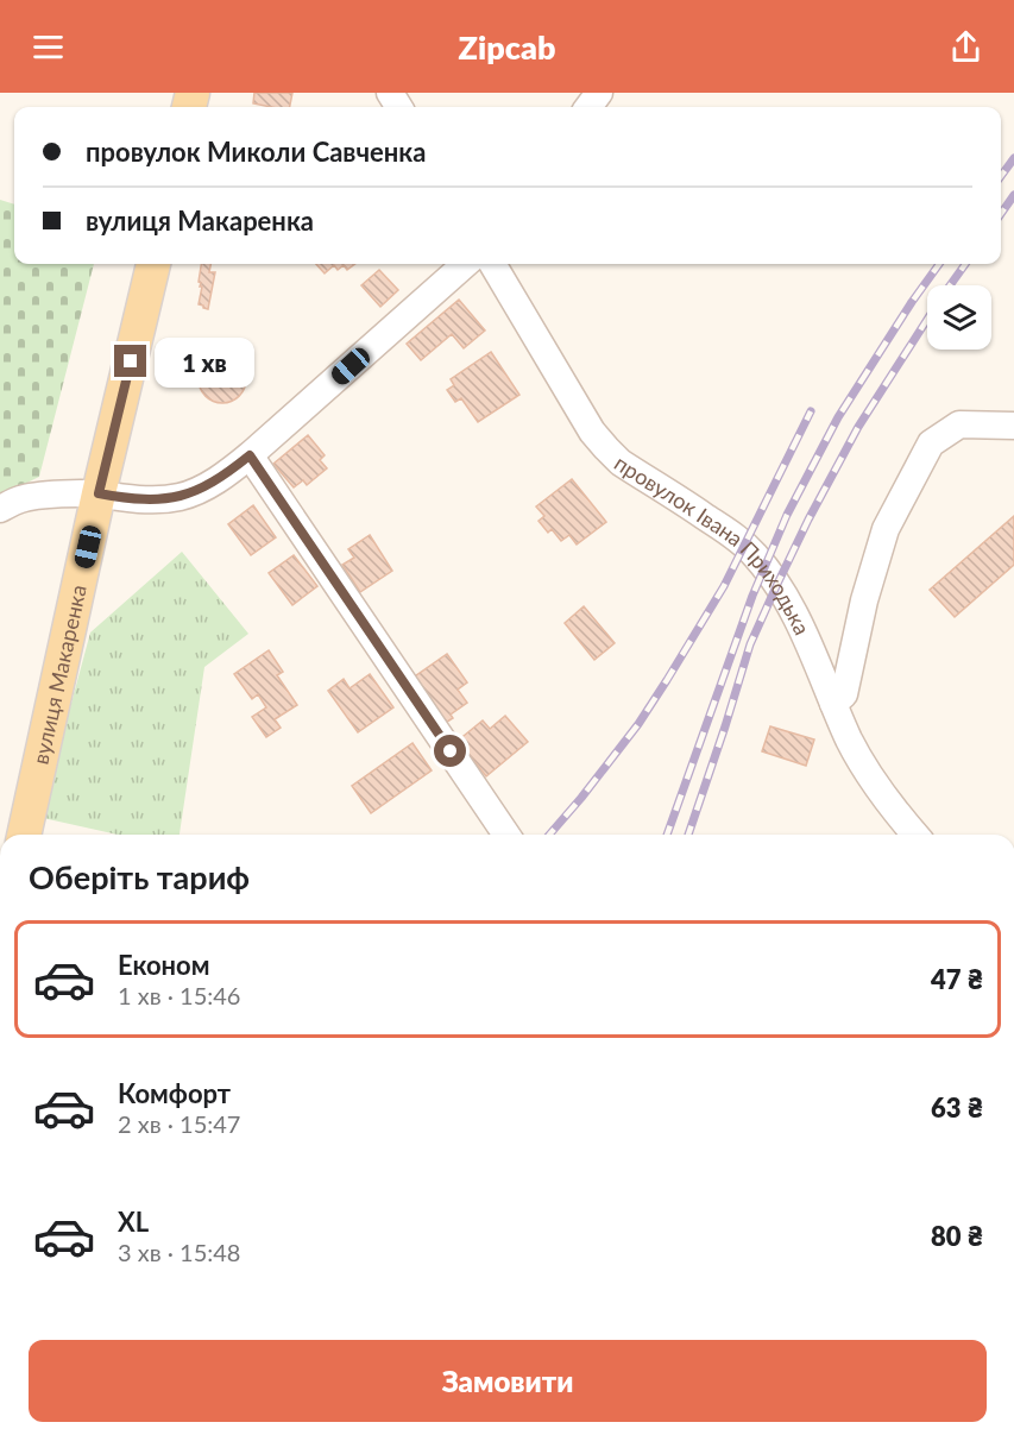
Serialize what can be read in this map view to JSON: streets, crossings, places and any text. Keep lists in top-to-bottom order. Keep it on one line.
{"streets":{"main road":["вулиця Макаренка"],"street":["провулок Івана Приходька"]},"page":{"header":"Zipcab","banner":["провулок Миколи Савченка","вулиця Макаренка"],"bubble":"1 хв","heading":"Оберіть тариф","list":[{"name":"Економ","note":"1 хв · 15:46","value":"47 ₴"},{"name":"Комфорт","note":"2 хв · 15:47","value":"63 ₴"},{"name":"XL","note":"3 хв · 15:48","value":"80 ₴"}],"buttons":"Замовити"}}
